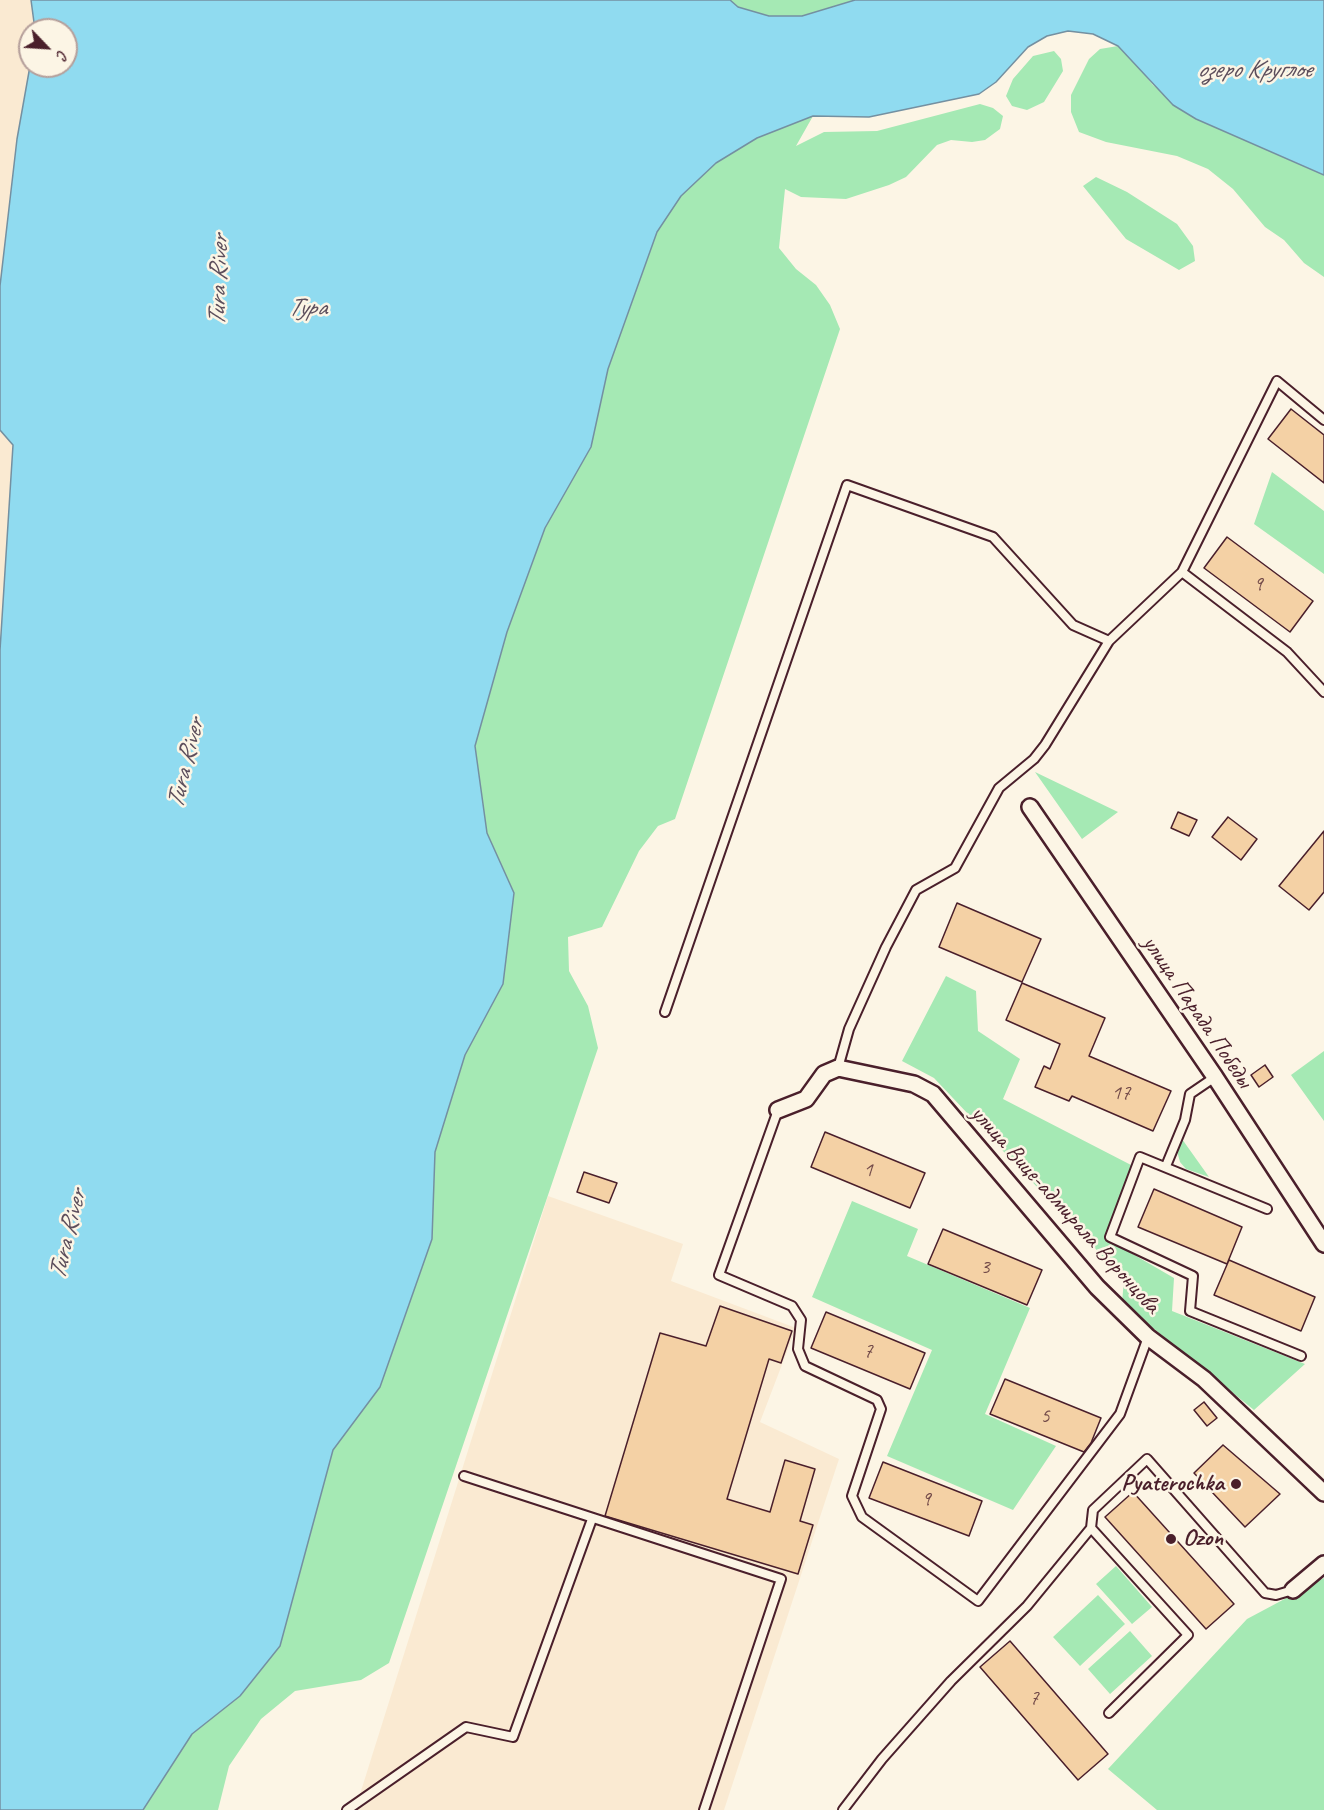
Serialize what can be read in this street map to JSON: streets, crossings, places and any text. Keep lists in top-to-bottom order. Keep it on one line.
{"streets":{"street":["улица Парада Победы","улица Вице-адмирала Воронцова"]},"water":["озеро Круглое","Tura River","Тура"],"places":["Pyaterochka","Ozon"],"house_numbers":["9","17","1","3","7","5","9","7"],"north":"bottom right"}
